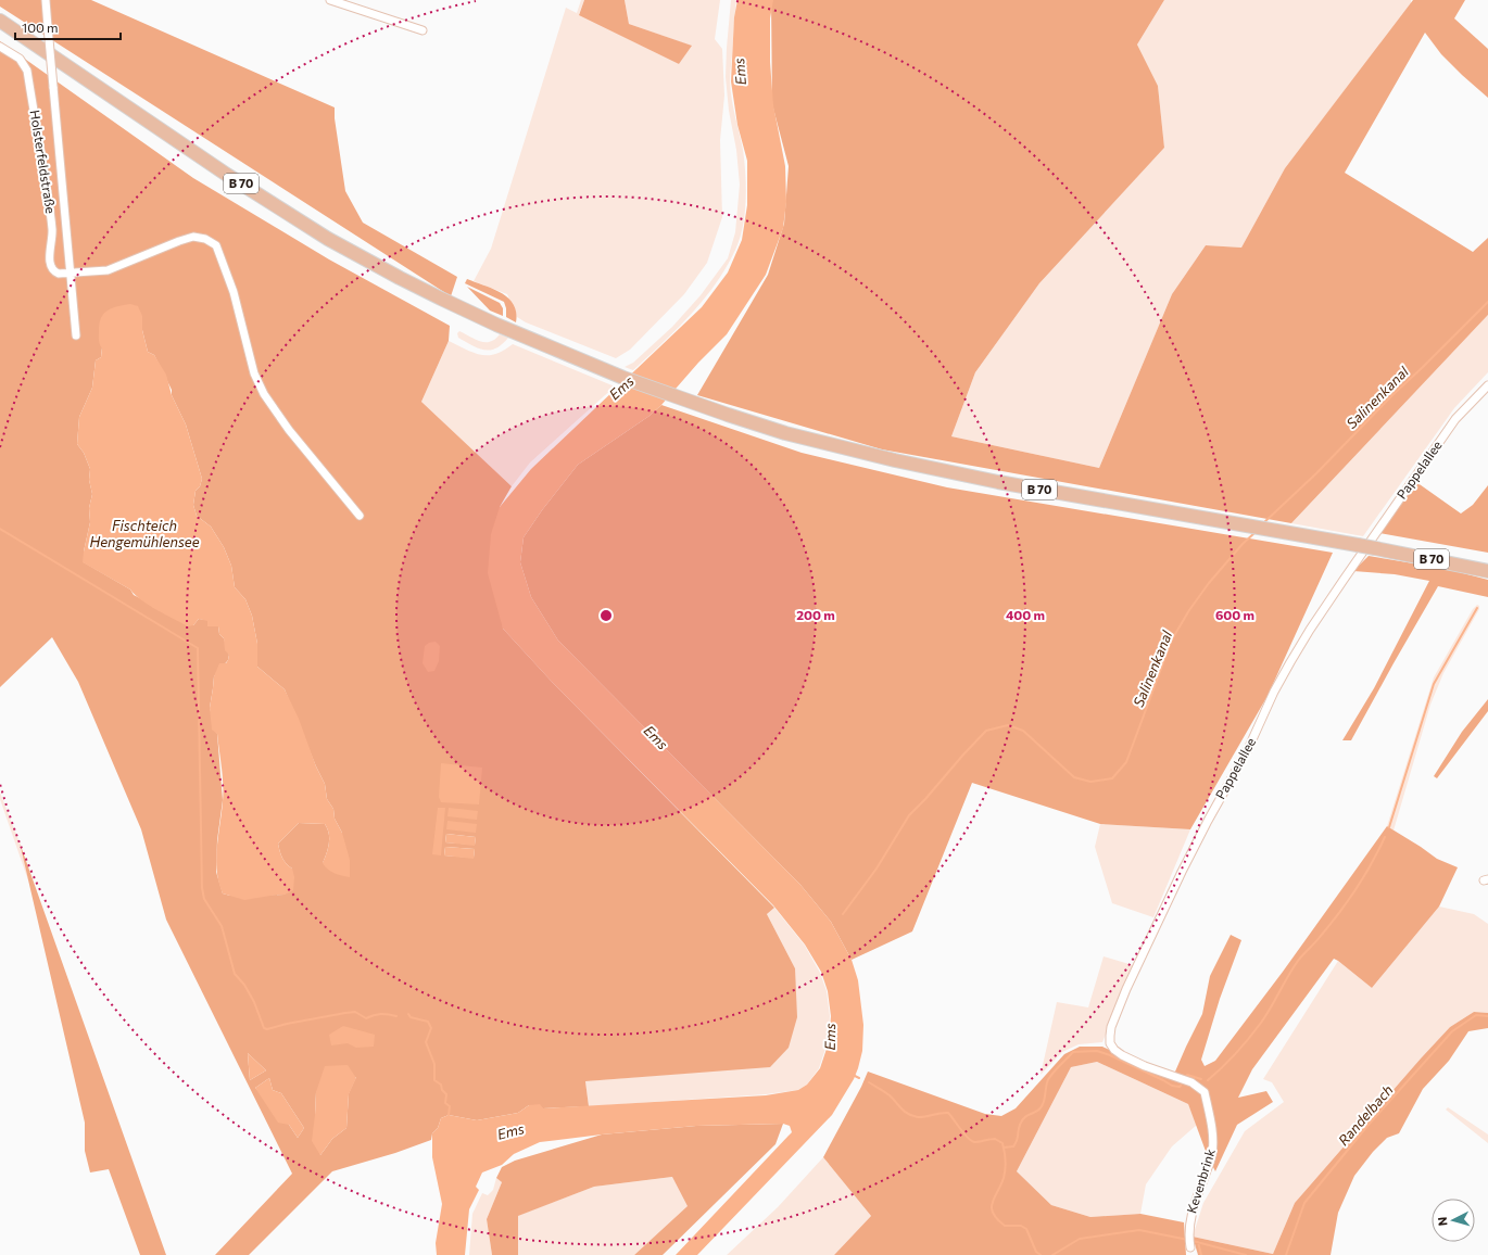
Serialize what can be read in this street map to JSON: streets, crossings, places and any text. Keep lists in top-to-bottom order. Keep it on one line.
{"streets":{"main road":["B 70"],"street":["Holsterfeldstraße","Pappelallee","Kevenbrink"]},"crossings":[["Pappelallee","Kevenbrink"]],"water":["Ems","Salinenkanal","Fischteich Hengemühlensee","Randelbach"],"scale_bar":"100 m","north":"left","rings":["200 m","400 m","600 m"]}
